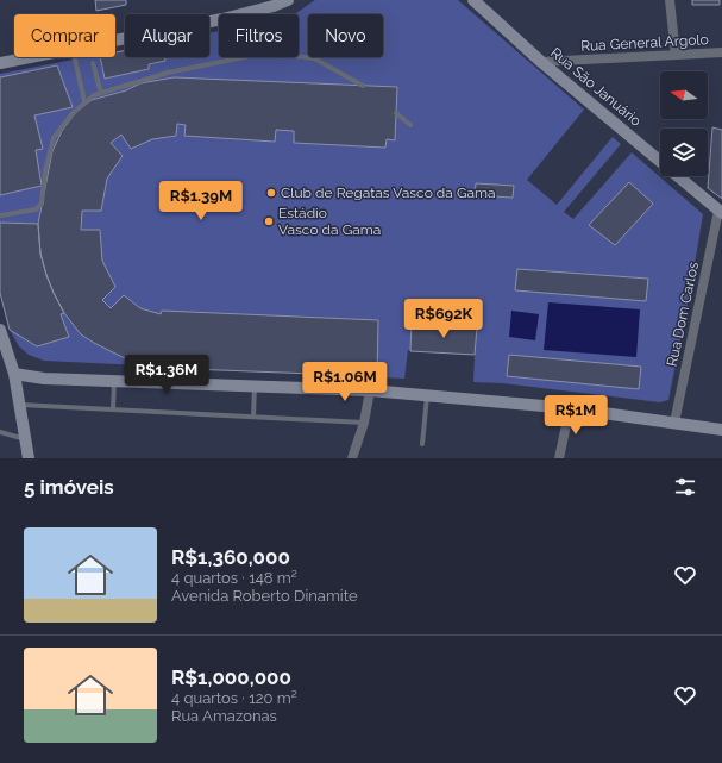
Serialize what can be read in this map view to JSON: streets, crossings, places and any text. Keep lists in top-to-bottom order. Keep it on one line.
{"streets":{"street":["Rua General Argolo","Rua São Januário","Rua Dom Carlos"]},"crossings":[["Rua General Argolo","Rua São Januário"],["Rua São Januário","Rua Dom Carlos"]],"places":["Club de Regatas Vasco da Gama","Estádio Vasco da Gama"],"north":"left","page":{"chip":["Comprar","Alugar","Filtros","Novo"],"price":["R$1.39M","R$692K","R$1.36M","R$1.06M","R$1M"],"heading":"5 imóveis","list":[{"name":"R$1,360,000","note":"4 quartos · 148 m² · Avenida Roberto Dinamite"},{"name":"R$1,000,000","note":"4 quartos · 120 m² · Rua Amazonas"}]}}
